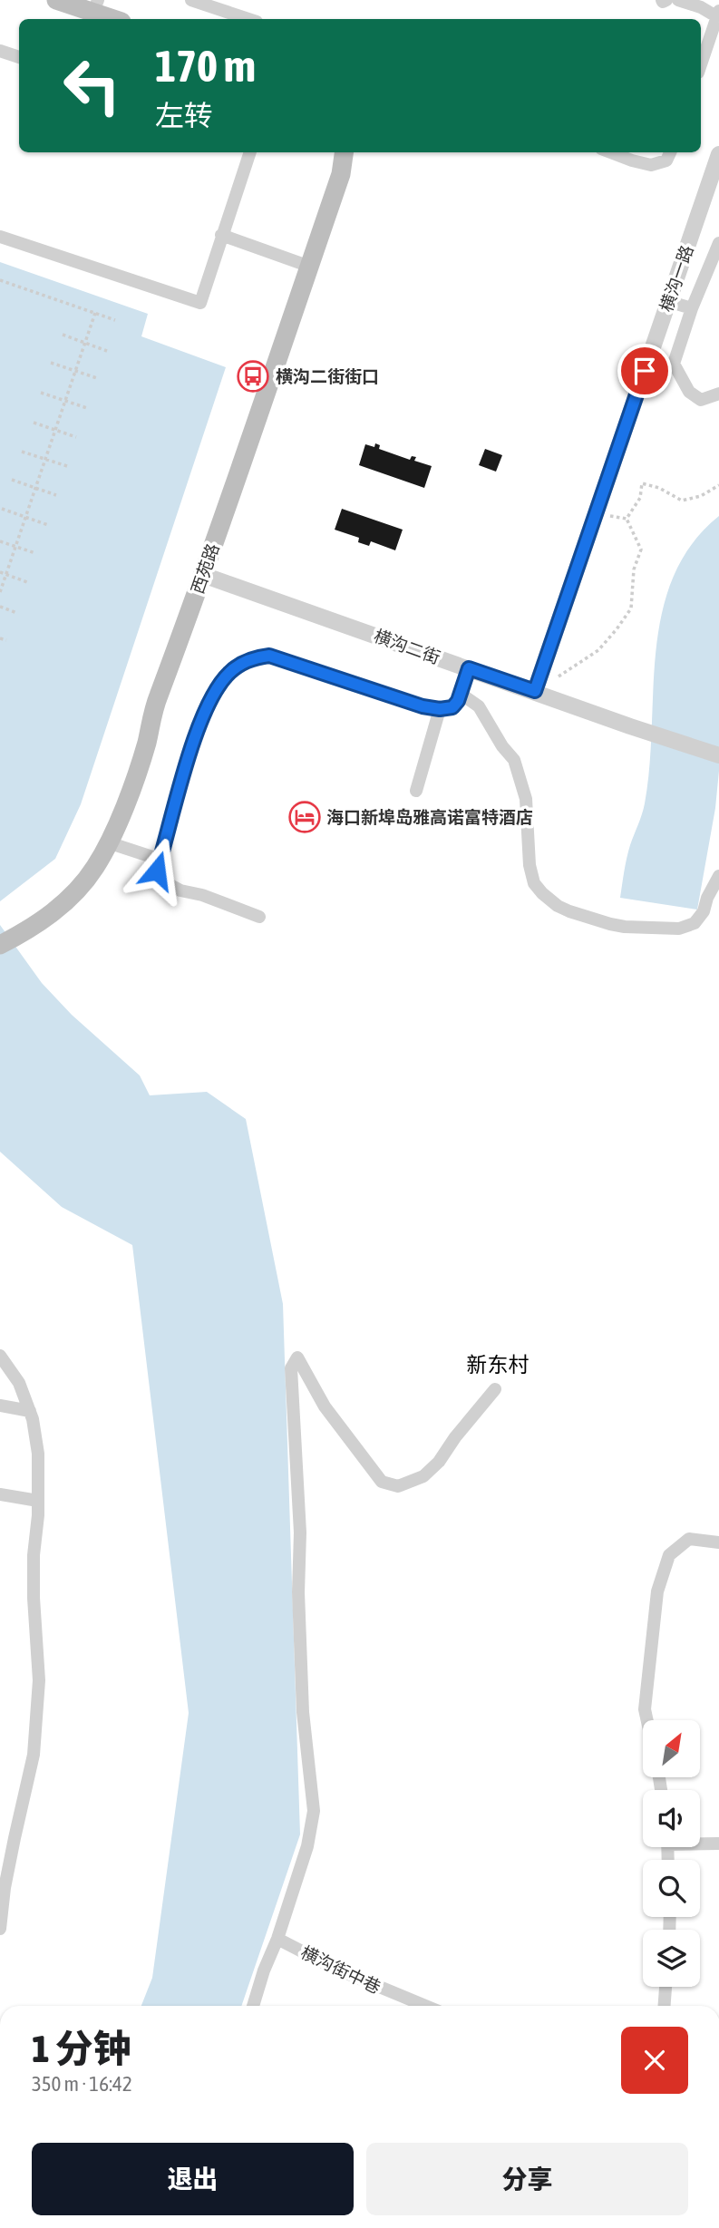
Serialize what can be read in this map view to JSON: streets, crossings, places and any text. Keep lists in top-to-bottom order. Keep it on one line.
{"streets":{"main road":["西苑路"],"street":["横沟一路","横沟二街","横沟街中巷"]},"crossings":[["横沟一路","横沟二街"],["西苑路","横沟二街"]],"districts":["新东村"],"places":{"bus stop":["横沟二街街口"],"hotel":["海口新埠岛雅高诺富特酒店"]},"north":"top right","page":{"turn":["170 m","左转"],"heading":["1 分钟","350 m · 16:42"],"buttons":["退出","分享"]}}
